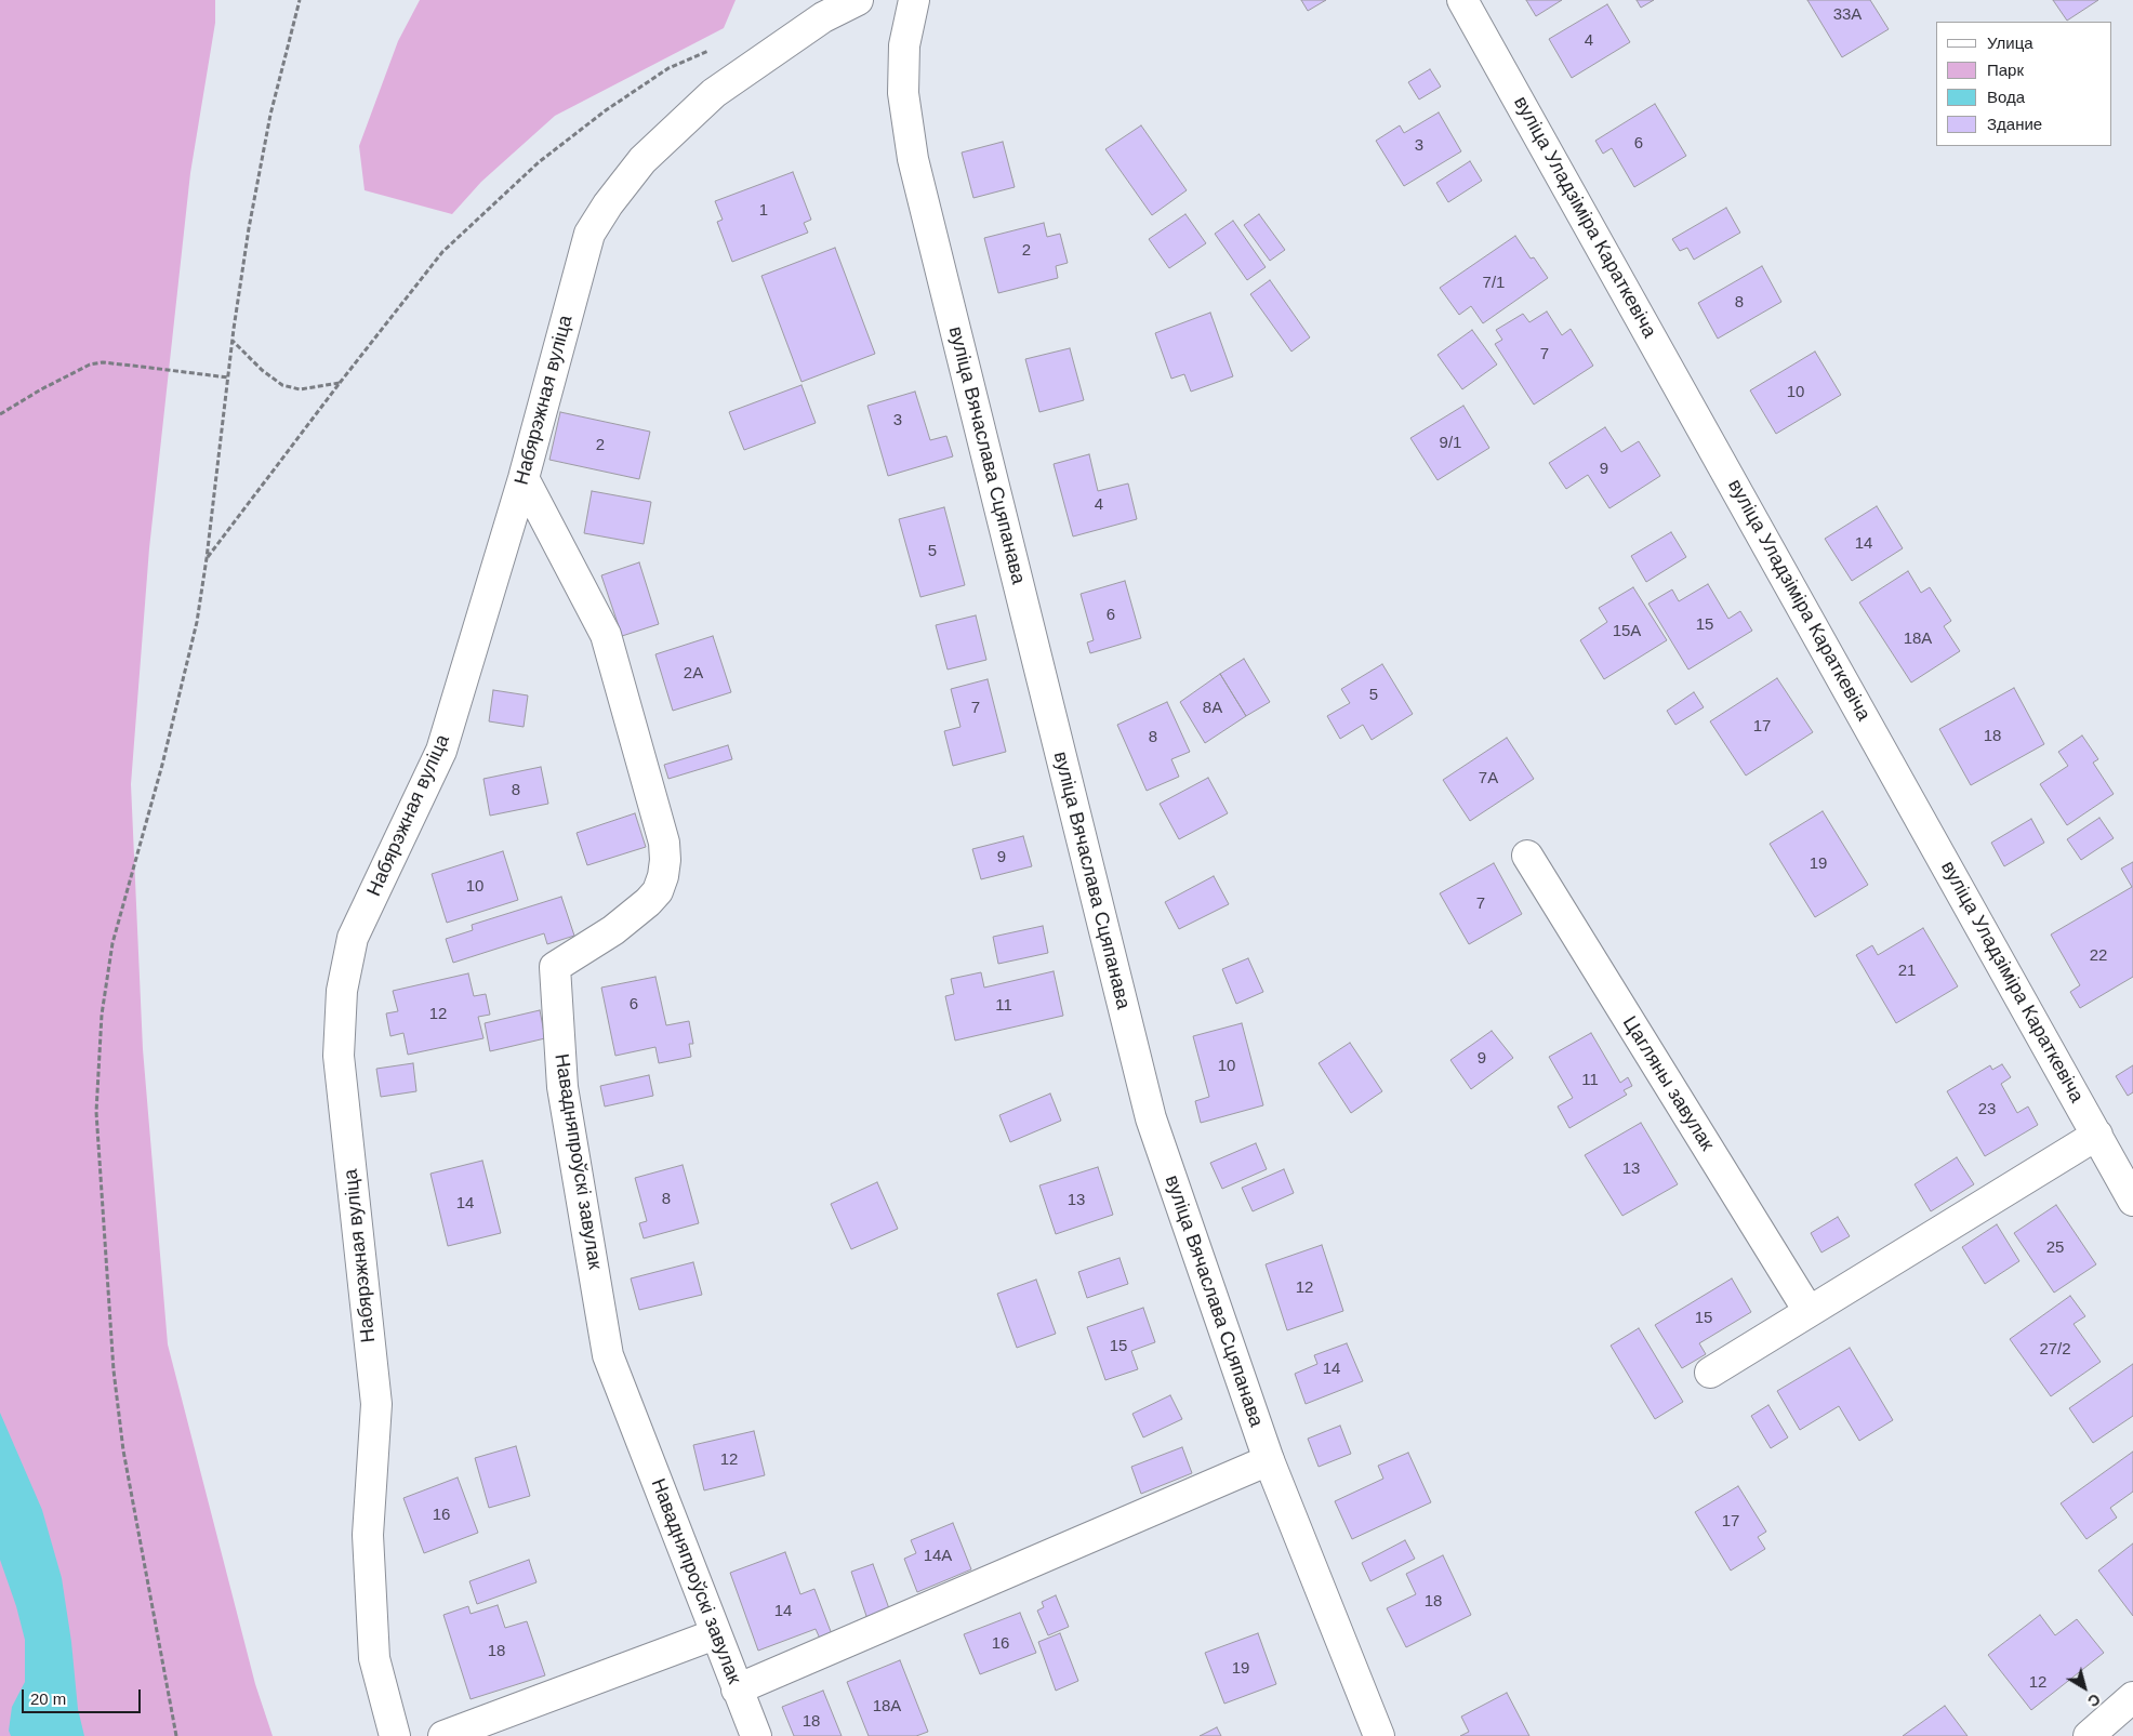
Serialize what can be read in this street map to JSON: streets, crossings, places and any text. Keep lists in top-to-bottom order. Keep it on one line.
{"streets":{"street":["вуліца Уладзіміра Караткевіча","Набярэжная вуліца","вуліца Вячаслава Сцяпанава","Цагляны завулак","Навадняпроўскі завулак"]},"crossings":[["Набярэжная вуліца","Навадняпроўскі завулак"]],"house_numbers":["33А","4","6","3","1","2","7/1","8","7","10","3","9/1","2","9","4","14","5","6","15","15А","18А","2А","5","7","8А","17","18","8","7А","8","9","19","10","7","22","21","6","11","12","9","10","11","23","13","8","13","14","25","12","15","15","27/2","14","12","16","17","14А","18","14","16","18","19","12","18А","18"],"legend":["Улица","Парк","Вода","Здание"],"scale_bar":"20 m","north":"bottom right"}
